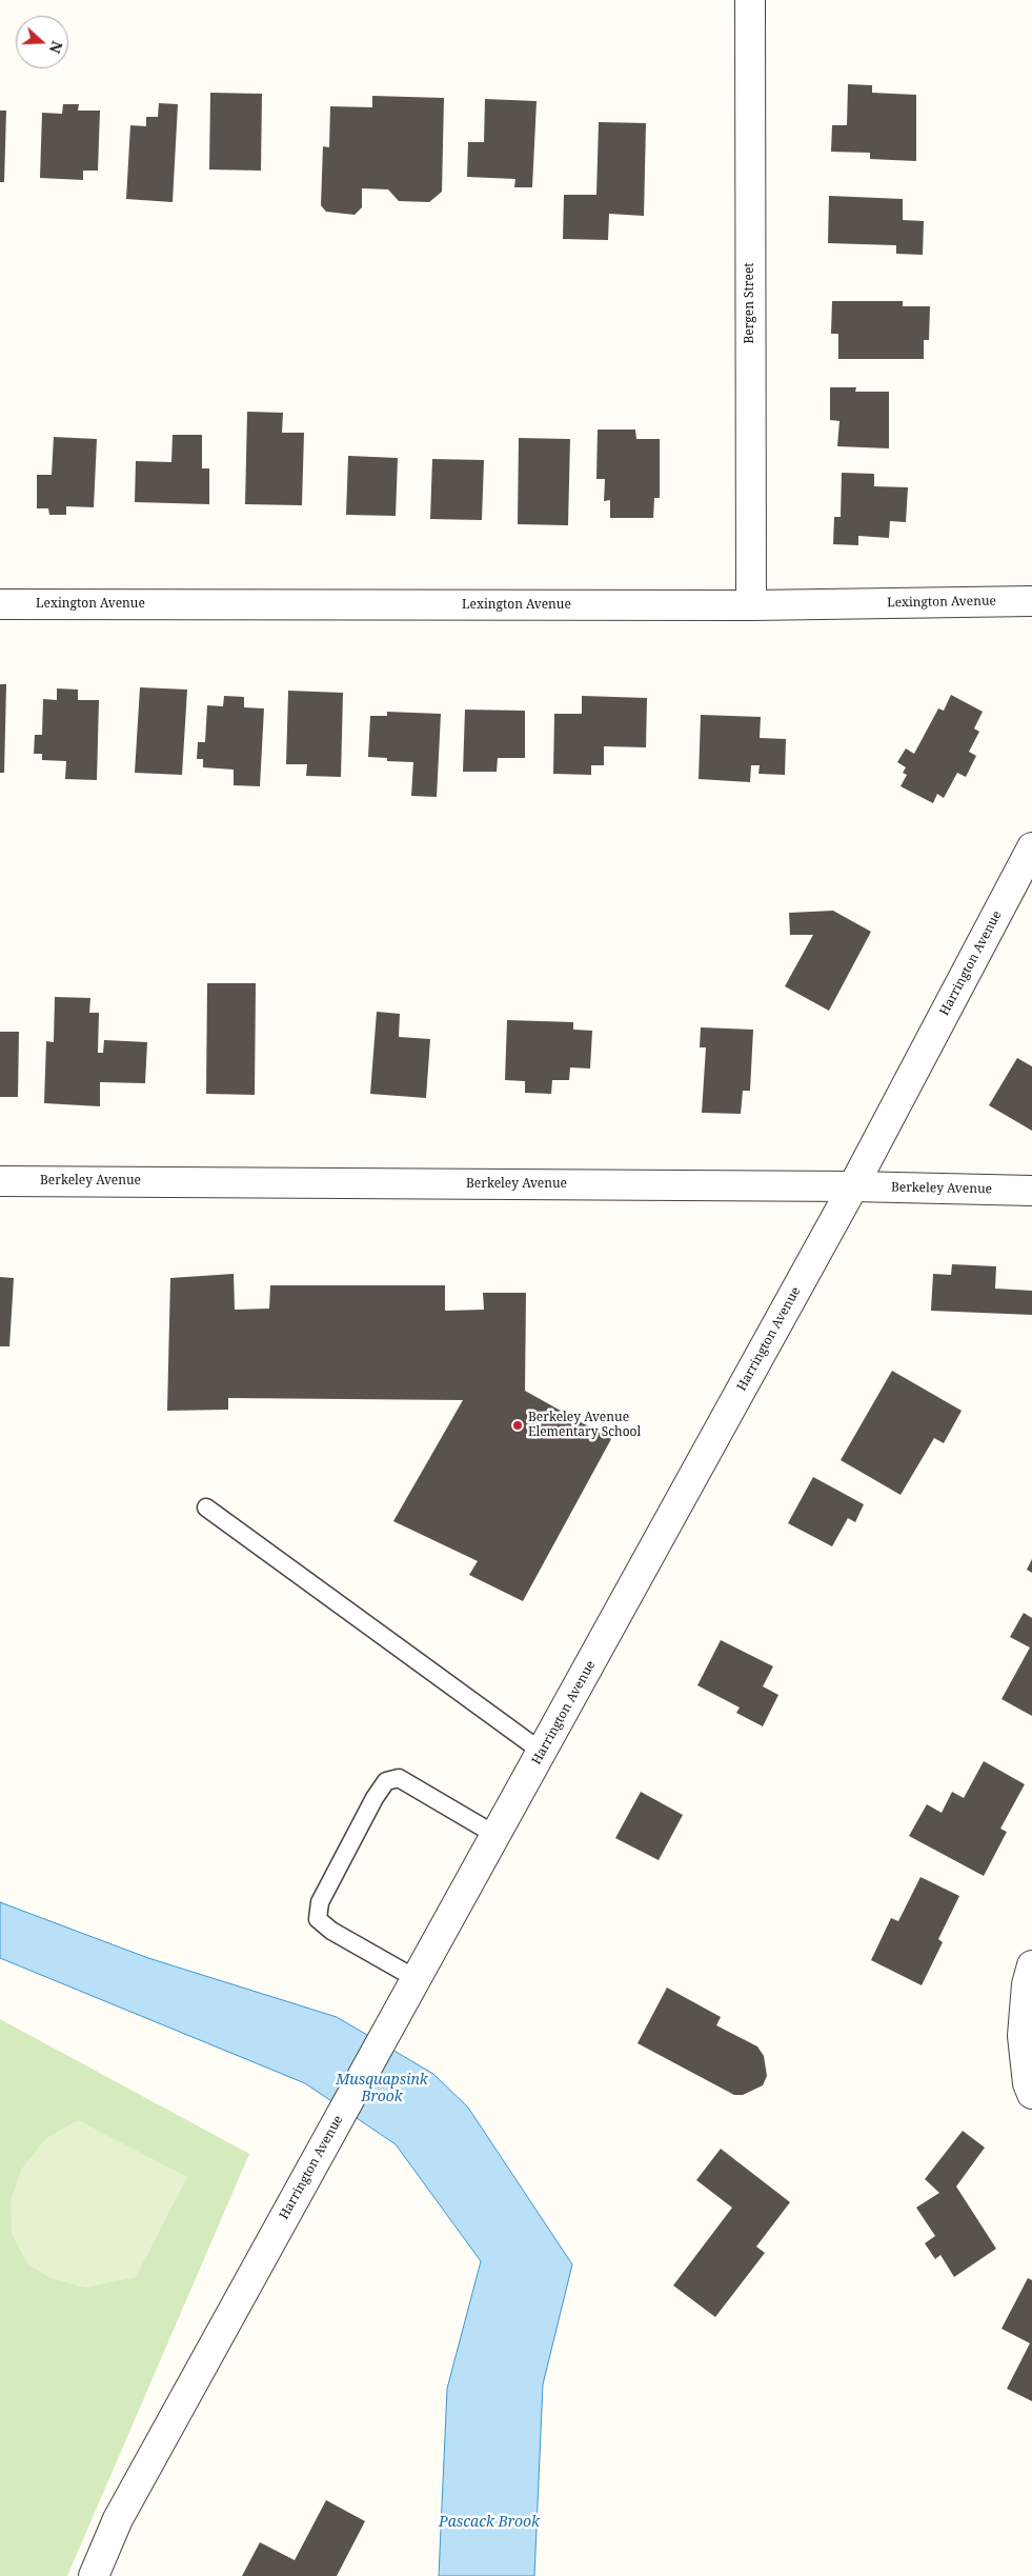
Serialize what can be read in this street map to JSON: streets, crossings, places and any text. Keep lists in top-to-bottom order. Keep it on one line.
{"streets":{"street":["Bergen Street","Lexington Avenue","Harrington Avenue","Berkeley Avenue"]},"crossings":[["Bergen Street","Lexington Avenue"],["Harrington Avenue","Berkeley Avenue"]],"water":["Musquapsink Brook","Pascack Brook"],"places":["Berkeley Avenue Elementary School"],"north":"right"}
